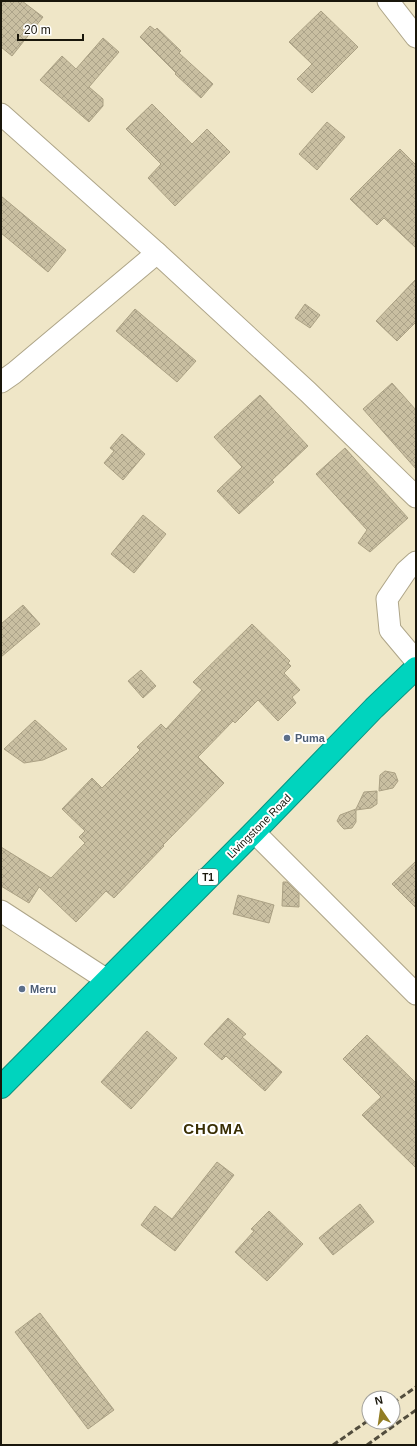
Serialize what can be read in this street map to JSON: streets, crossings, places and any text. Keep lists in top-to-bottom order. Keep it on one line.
{"streets":{"highway":["Livingstone Road","T1"]},"districts":["CHOMA"],"places":["Puma","Meru"],"scale_bar":"20 m","north":"top"}
